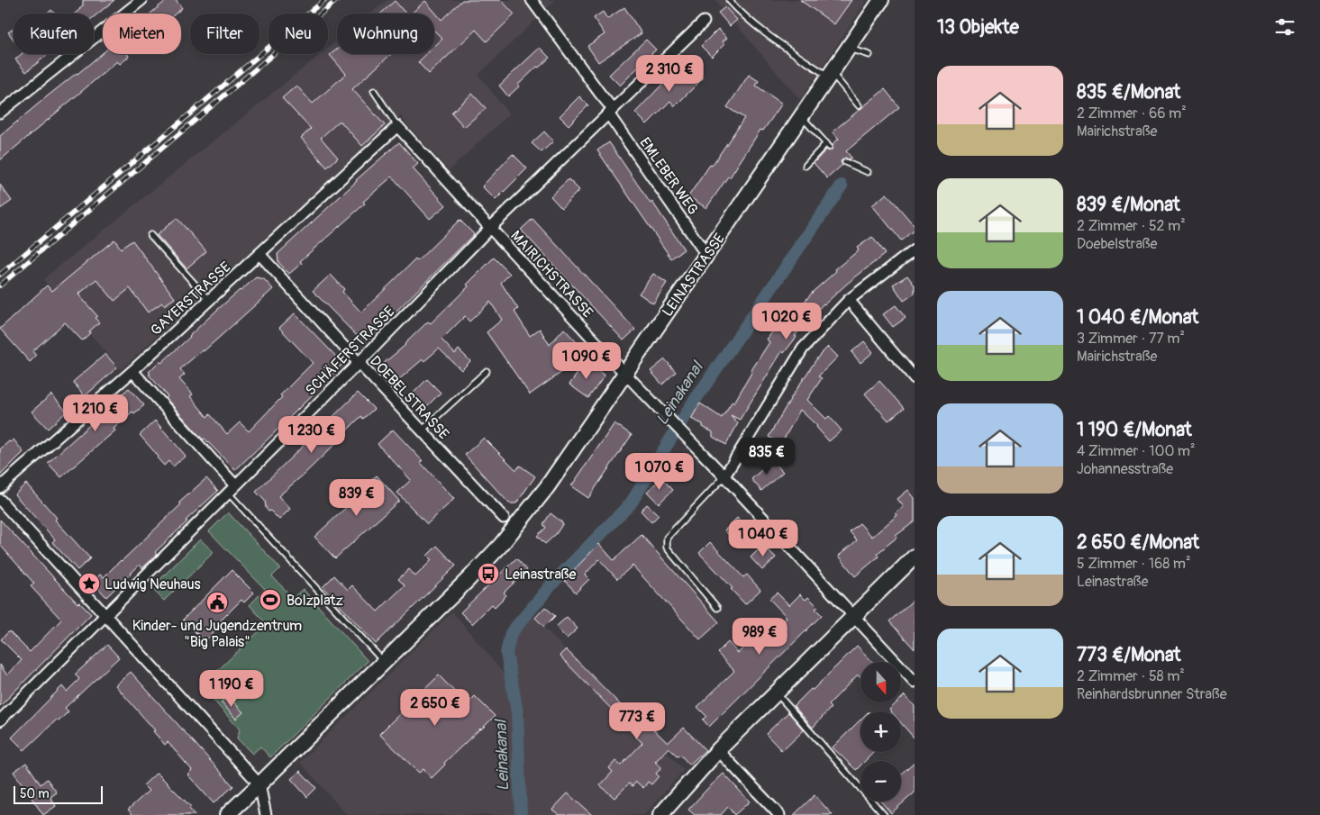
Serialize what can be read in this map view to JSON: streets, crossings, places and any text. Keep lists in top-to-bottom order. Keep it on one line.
{"streets":{"street":["EMLEBER WEG","MAIRICHSTRASSE","LEINASTRASSE","GAYERSTRASSE","SCHÄFERSTRASSE","DOEBELSTRASSE"]},"crossings":[["EMLEBER WEG","LEINASTRASSE"],["EMLEBER WEG","SCHÄFERSTRASSE"],["MAIRICHSTRASSE","LEINASTRASSE"],["MAIRICHSTRASSE","GAYERSTRASSE"],["MAIRICHSTRASSE","SCHÄFERSTRASSE"],["GAYERSTRASSE","DOEBELSTRASSE"],["SCHÄFERSTRASSE","DOEBELSTRASSE"]],"water":["Leinakanal"],"places":{"bus stop":["Leinastraße"],"place":["Ludwig Neuhaus"],"sports":["Bolzplatz"],"public building":["Kinder- und Jugendzentrum \"Big Palais\""]},"scale_bar":"50 m","north":"bottom","page":{"heading":"13 Objekte","chip":["Kaufen","Mieten","Filter","Neu","Wohnung"],"list":[{"name":"835 €/Monat","note":"2 Zimmer · 66 m² · Mairichstraße"},{"name":"839 €/Monat","note":"2 Zimmer · 52 m² · Doebelstraße"},{"name":"1 040 €/Monat","note":"3 Zimmer · 77 m² · Mairichstraße"},{"name":"1 190 €/Monat","note":"4 Zimmer · 100 m² · Johannesstraße"},{"name":"2 650 €/Monat","note":"5 Zimmer · 168 m² · Leinastraße"},{"name":"773 €/Monat","note":"2 Zimmer · 58 m² · Reinhardsbrunner Straße"}],"price":["2 310 €","1 020 €","1 090 €","1 210 €","1 230 €","835 €","1 070 €","839 €","1 040 €","989 €","1 190 €","2 650 €","773 €"],"map_buttons":["+","−"],"scale":"50 m"}}
